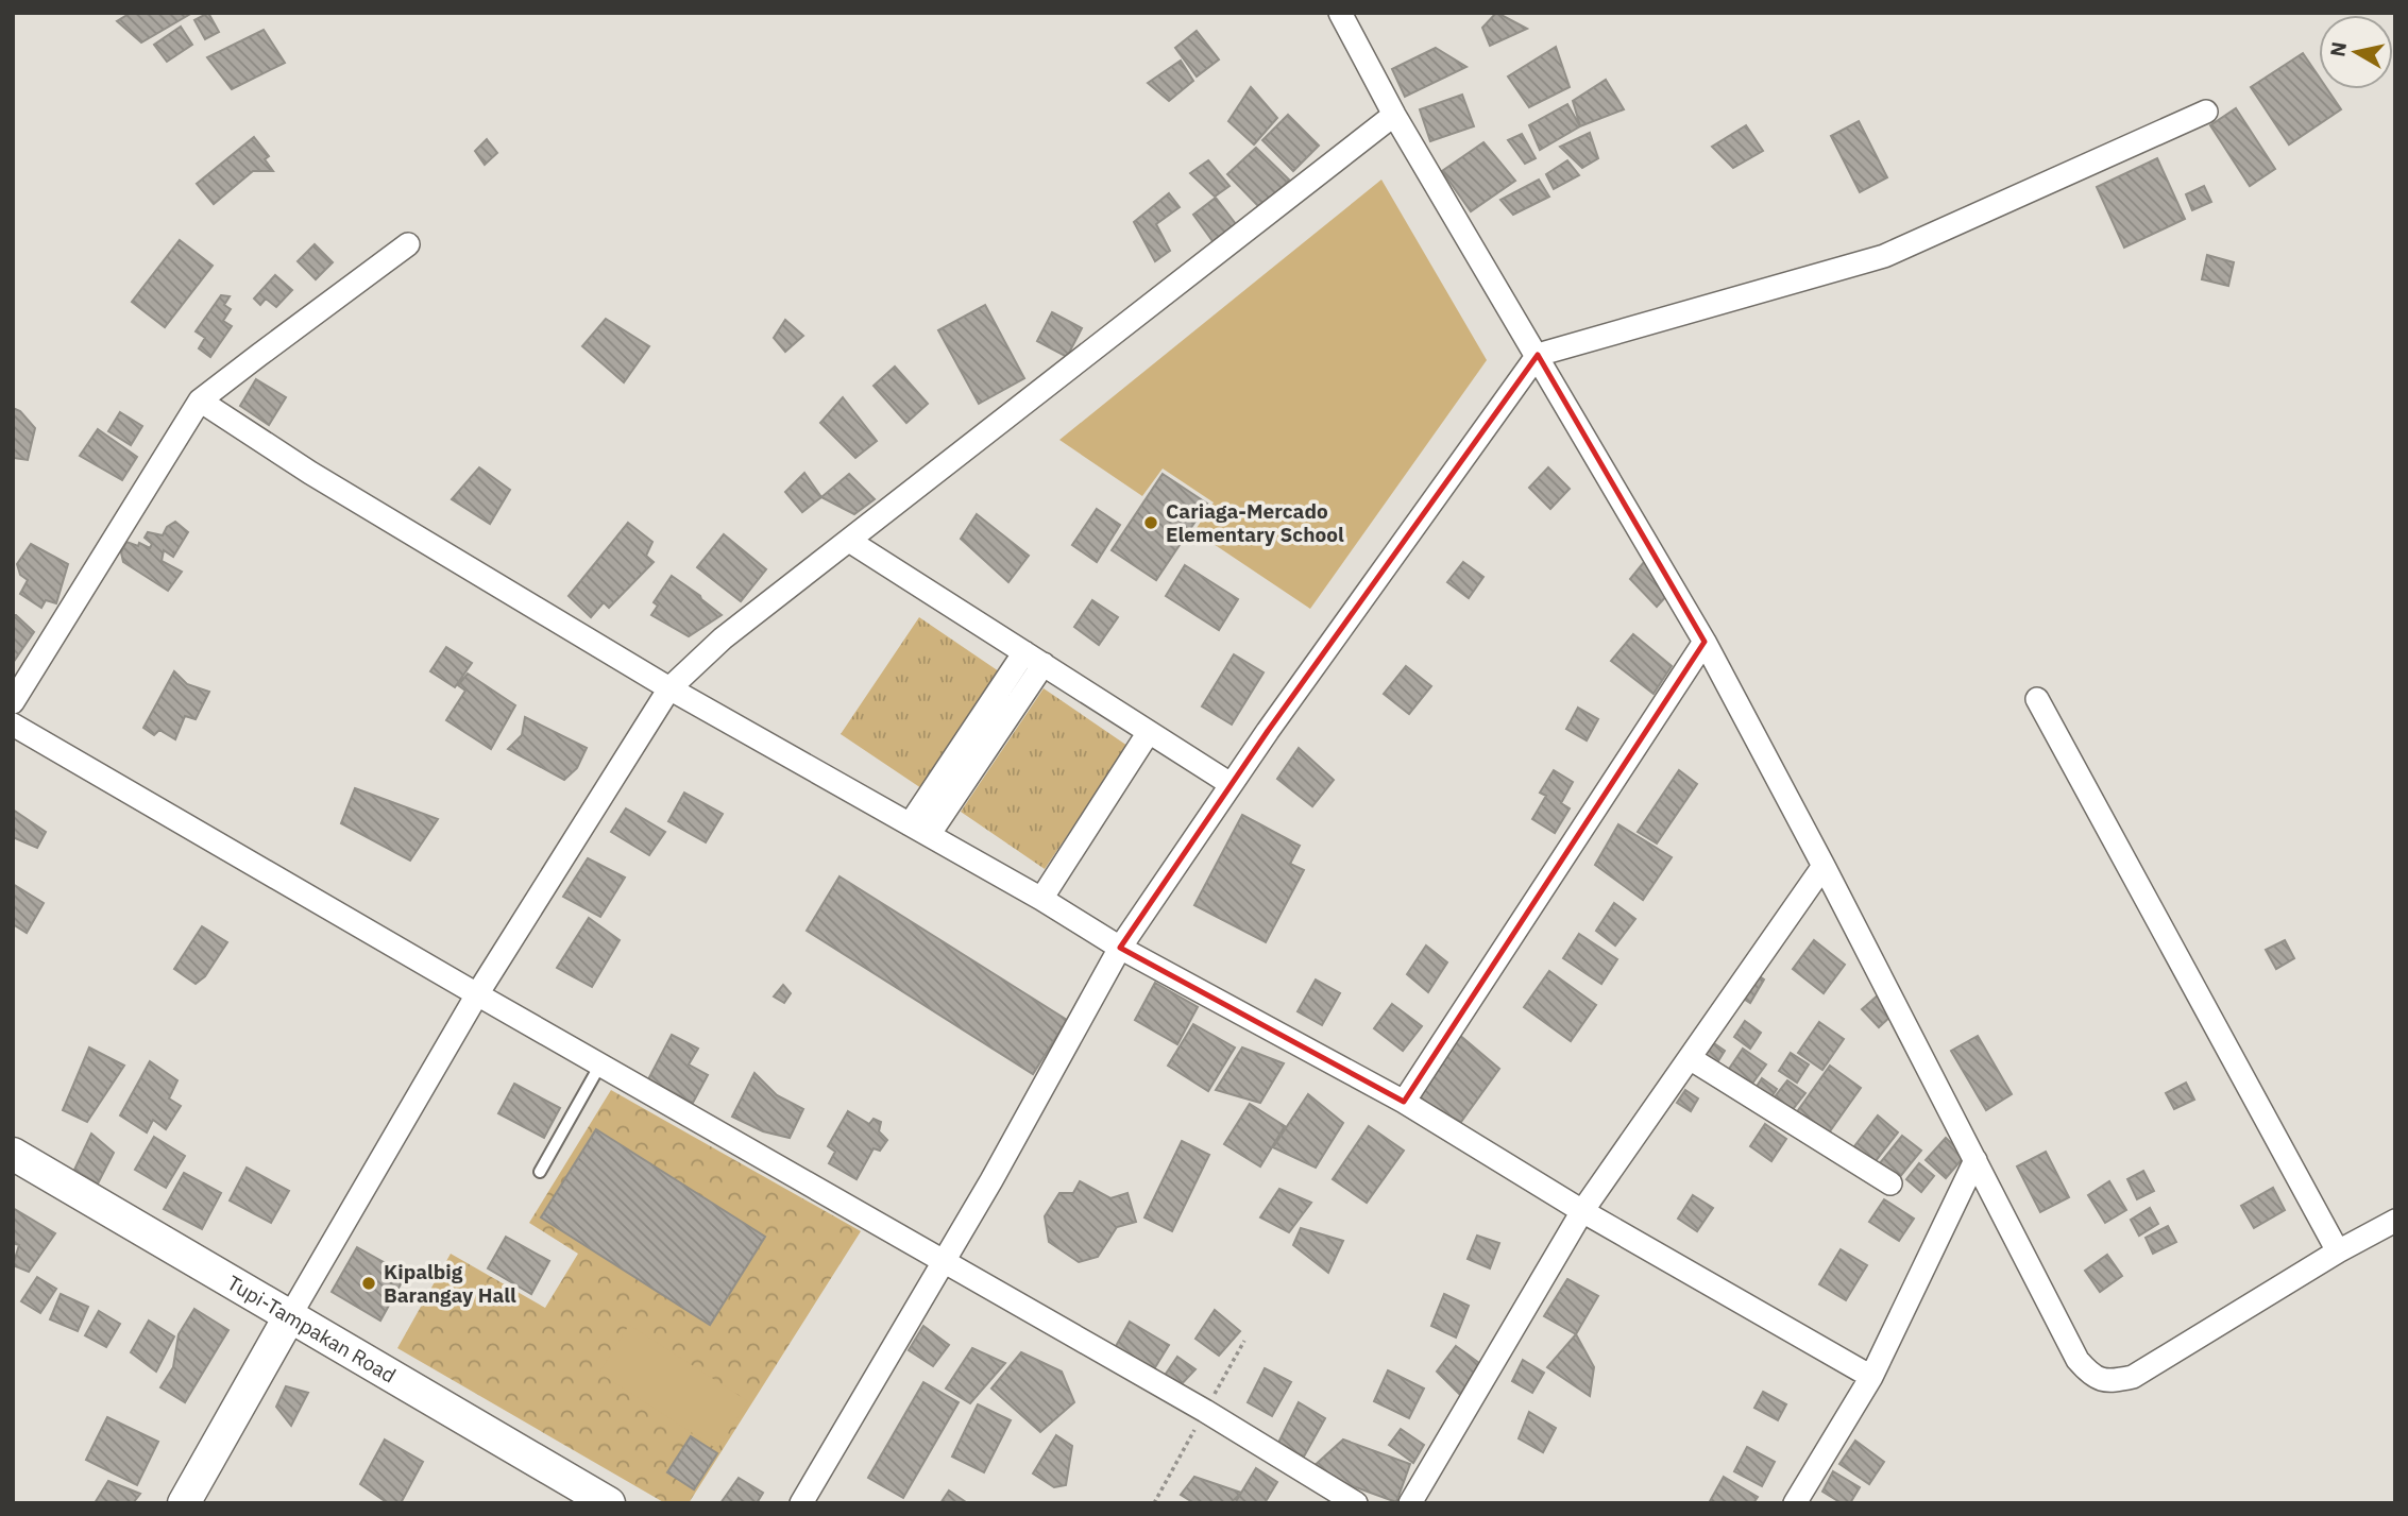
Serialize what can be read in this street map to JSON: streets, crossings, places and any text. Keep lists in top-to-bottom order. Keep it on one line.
{"streets":{"main road":["Tupi-Tampakan Road"]},"places":["Cariaga-Mercado Elementary School","Kipalbig Barangay Hall"],"north":"left"}
